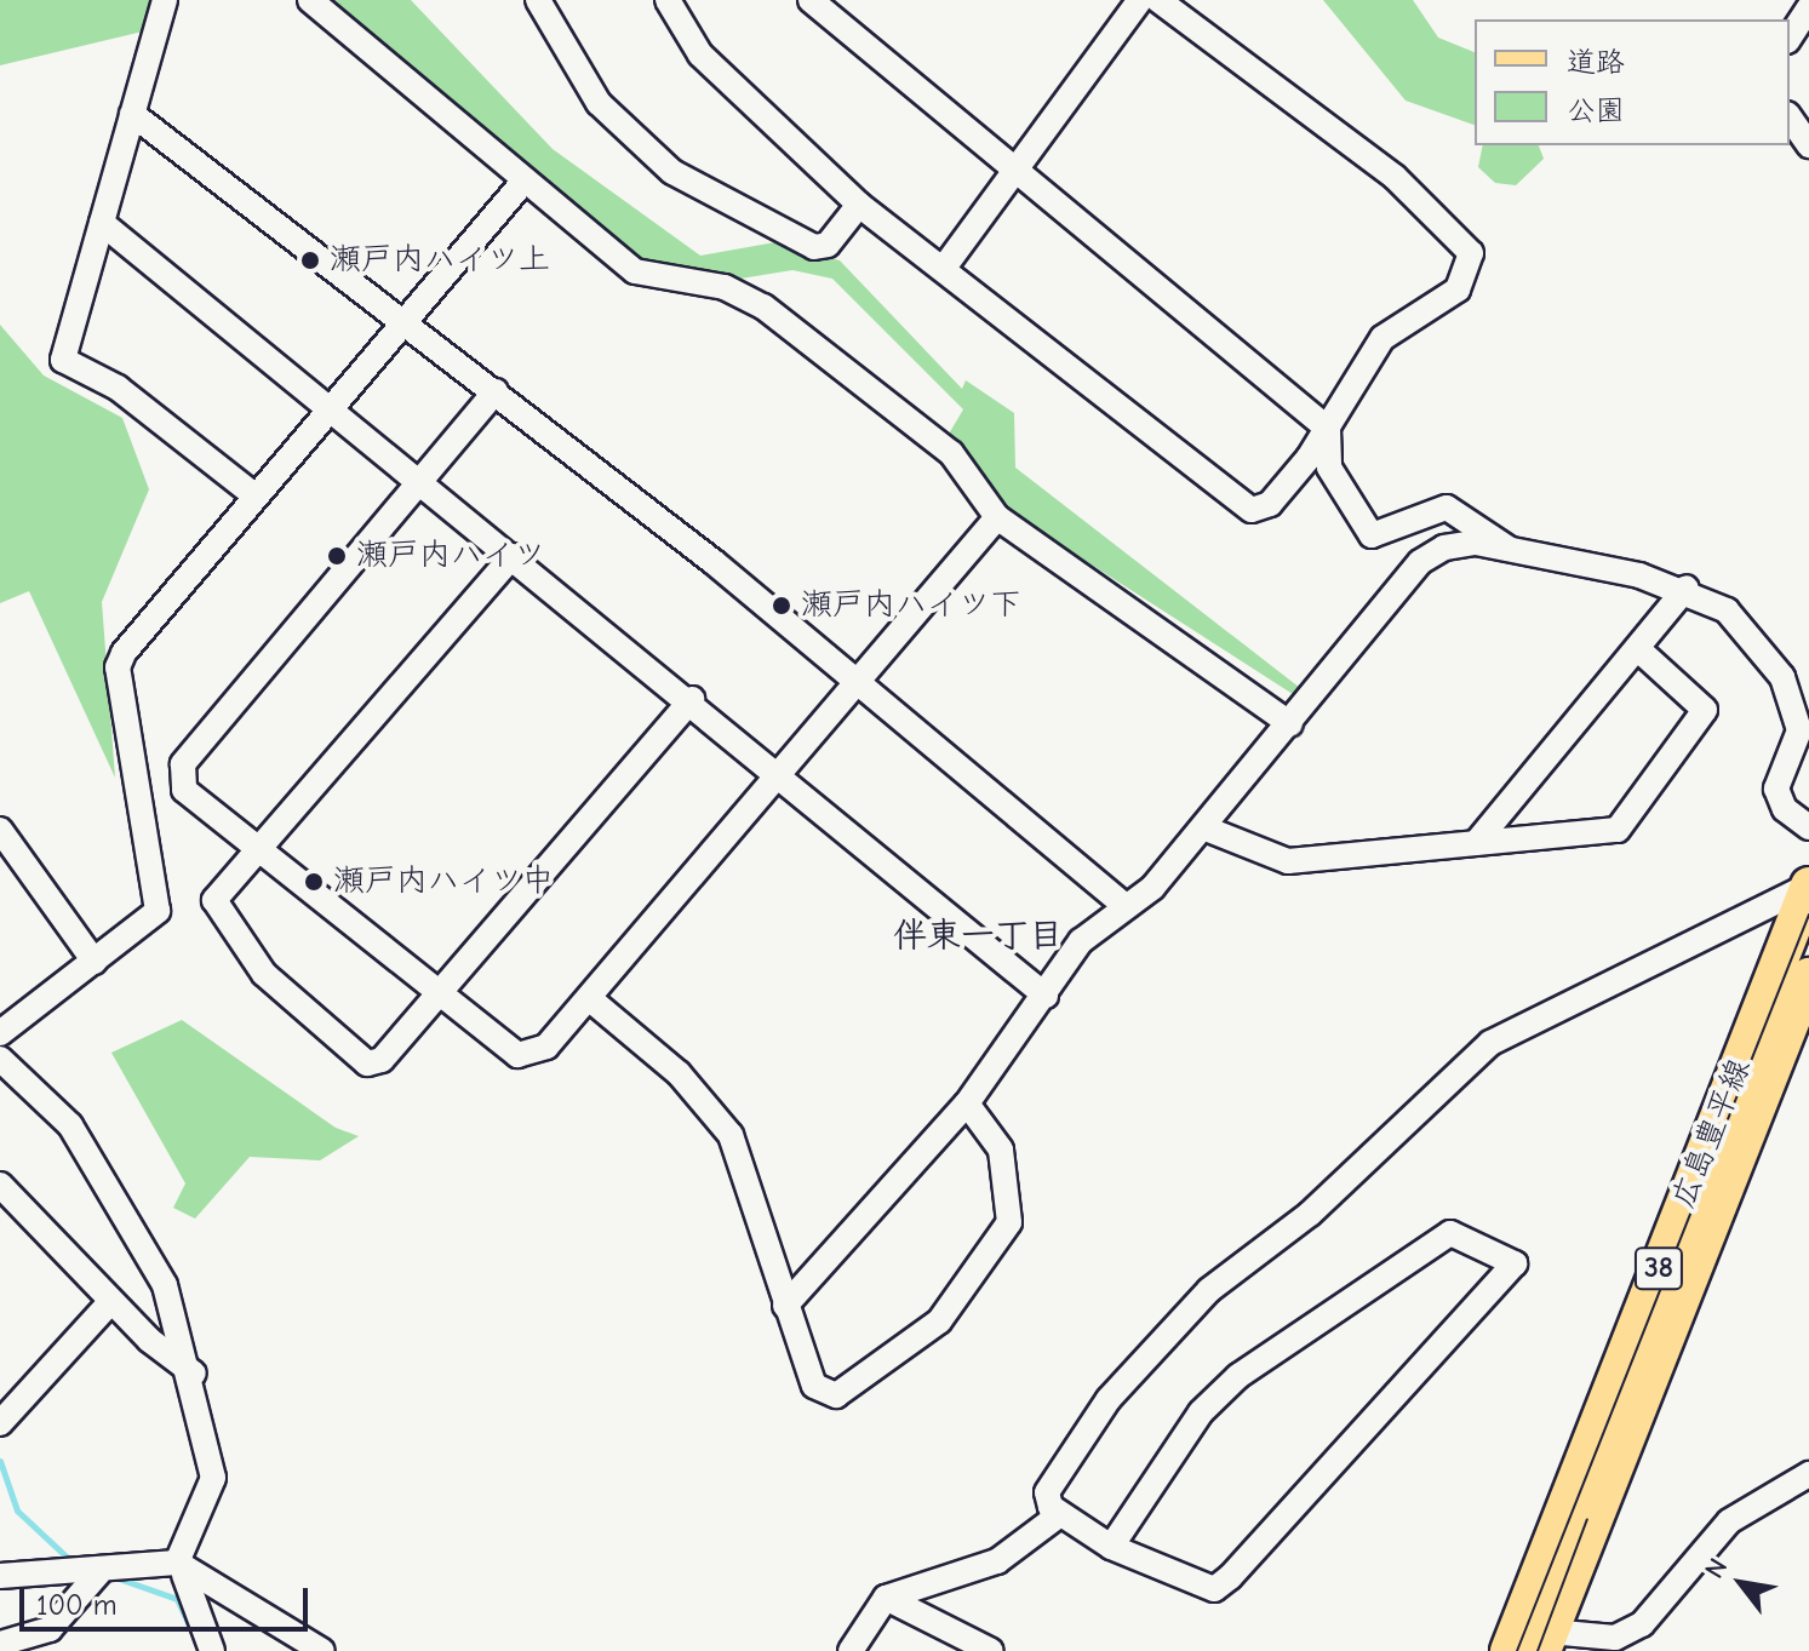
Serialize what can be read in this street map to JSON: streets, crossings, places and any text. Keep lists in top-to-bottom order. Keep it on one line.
{"streets":{"main road":["広島豊平線","38"]},"districts":["伴東一丁目"],"places":["瀬戸内ハイツ上","瀬戸内ハイツ","瀬戸内ハイツ下","瀬戸内ハイツ中"],"legend":["道路","公園"],"scale_bar":"100 m","north":"top left"}
